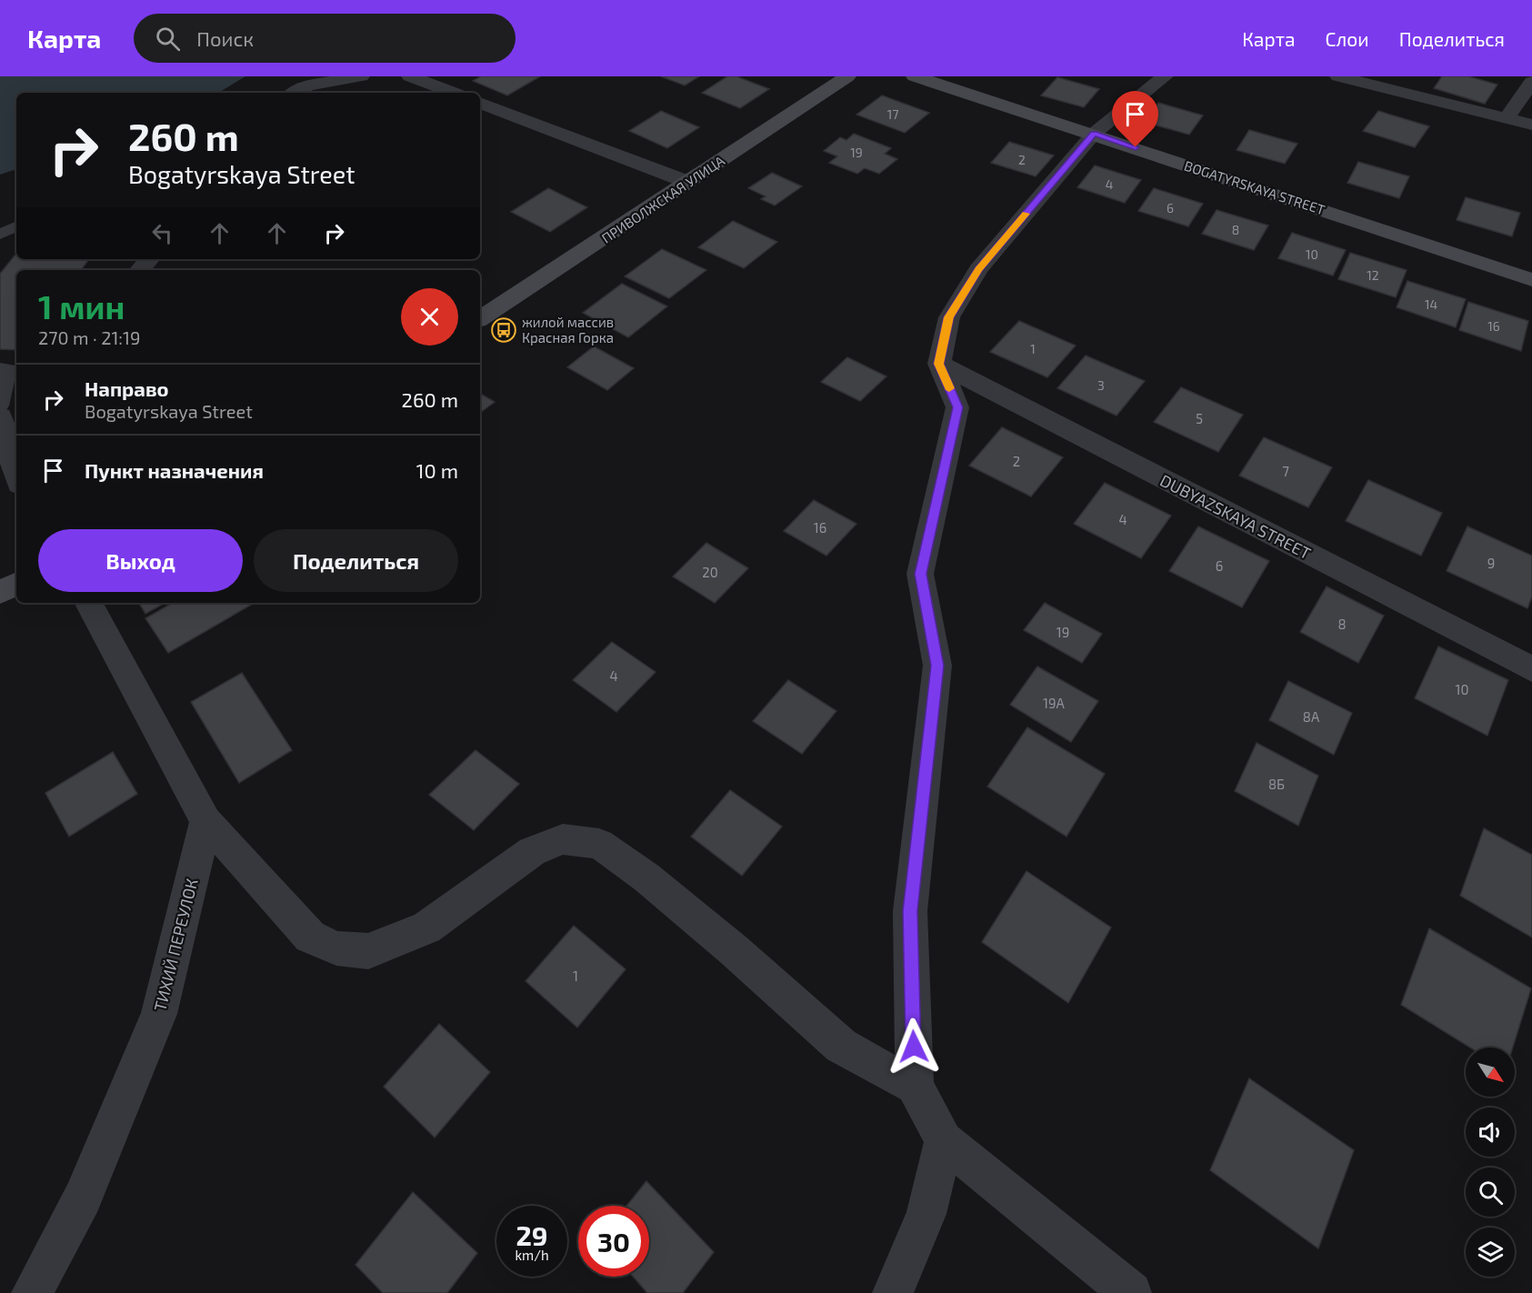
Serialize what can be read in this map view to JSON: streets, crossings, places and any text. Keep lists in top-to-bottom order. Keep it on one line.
{"streets":{"main road":["BOGATYRSKAYA STREET","ПРИВОЛЖСКАЯ УЛИЦА"],"street":["DUBYAZSKAYA STREET","ТИХИЙ ПЕРЕУЛОК"]},"places":{"bus stop":["жилой массив Красная Горка"]},"house_numbers":["17","19","2","4","6","8","10","12","14","16","1","3","5","2","7","4","16","9","6","20","8","19","4","10","19А","8А","8Б","1"],"north":"bottom right","page":{"header":"Карта","search":"Поиск","nav":["Карта","Слои","Поделиться"],"turn":["260 m","Bogatyrskaya Street"],"heading":["1 мин","270 m · 21:19"],"list":[{"name":"Направо","note":"Bogatyrskaya Street","value":"260 m"},{"name":"Пункт назначения","value":"10 m"}],"buttons":["Выход","Поделиться"],"speed":"29 km/h","limit":"30"}}
